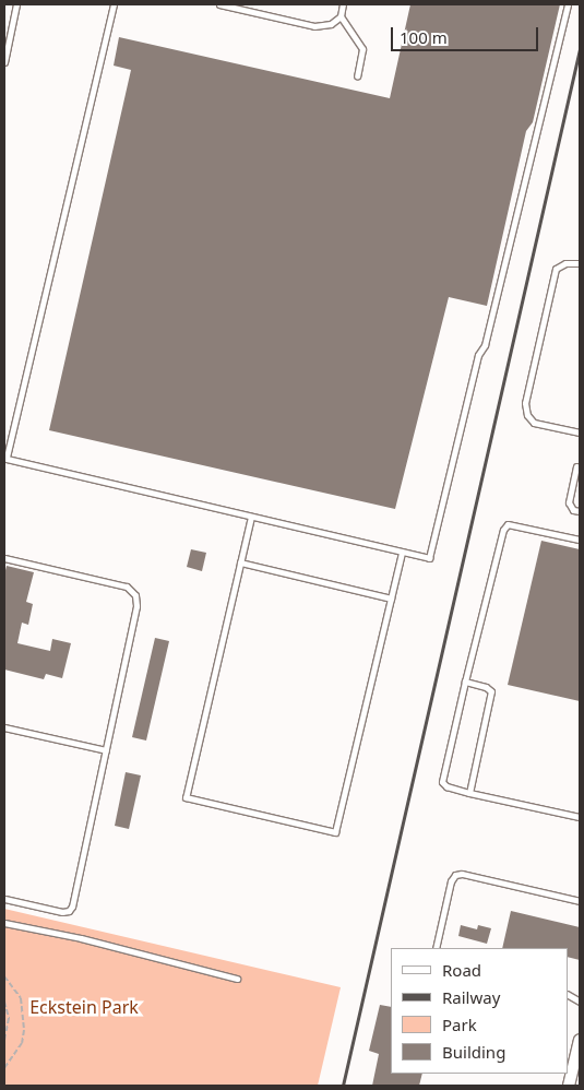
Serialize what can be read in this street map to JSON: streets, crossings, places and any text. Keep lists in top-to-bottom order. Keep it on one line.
{"parks":["Eckstein Park"],"legend":["Road","Railway","Park","Building"],"scale_bar":"100 m"}
